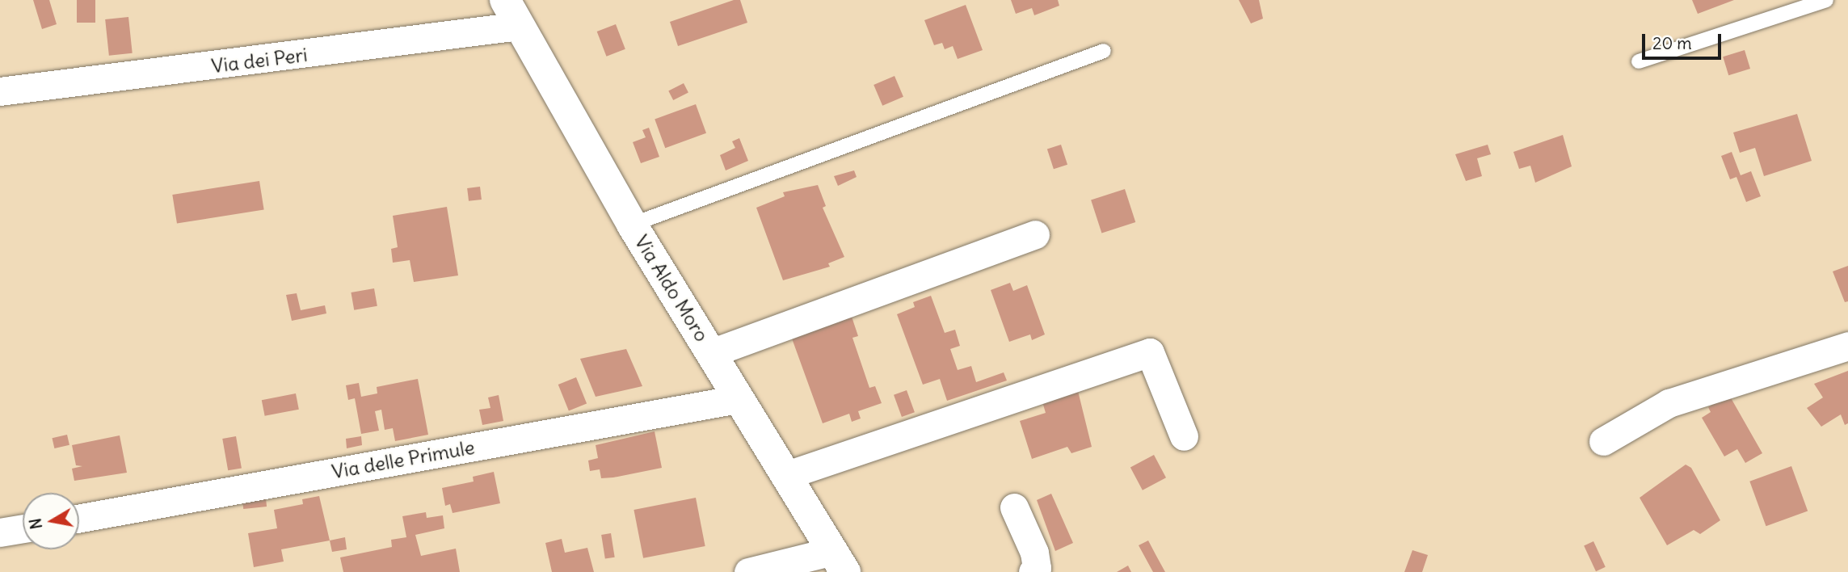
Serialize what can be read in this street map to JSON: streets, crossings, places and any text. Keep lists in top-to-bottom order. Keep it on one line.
{"streets":{"street":["Via dei Peri","Via Aldo Moro","Via delle Primule"]},"crossings":[["Via dei Peri","Via Aldo Moro"],["Via Aldo Moro","Via delle Primule"]],"scale_bar":"20 m","north":"left"}
